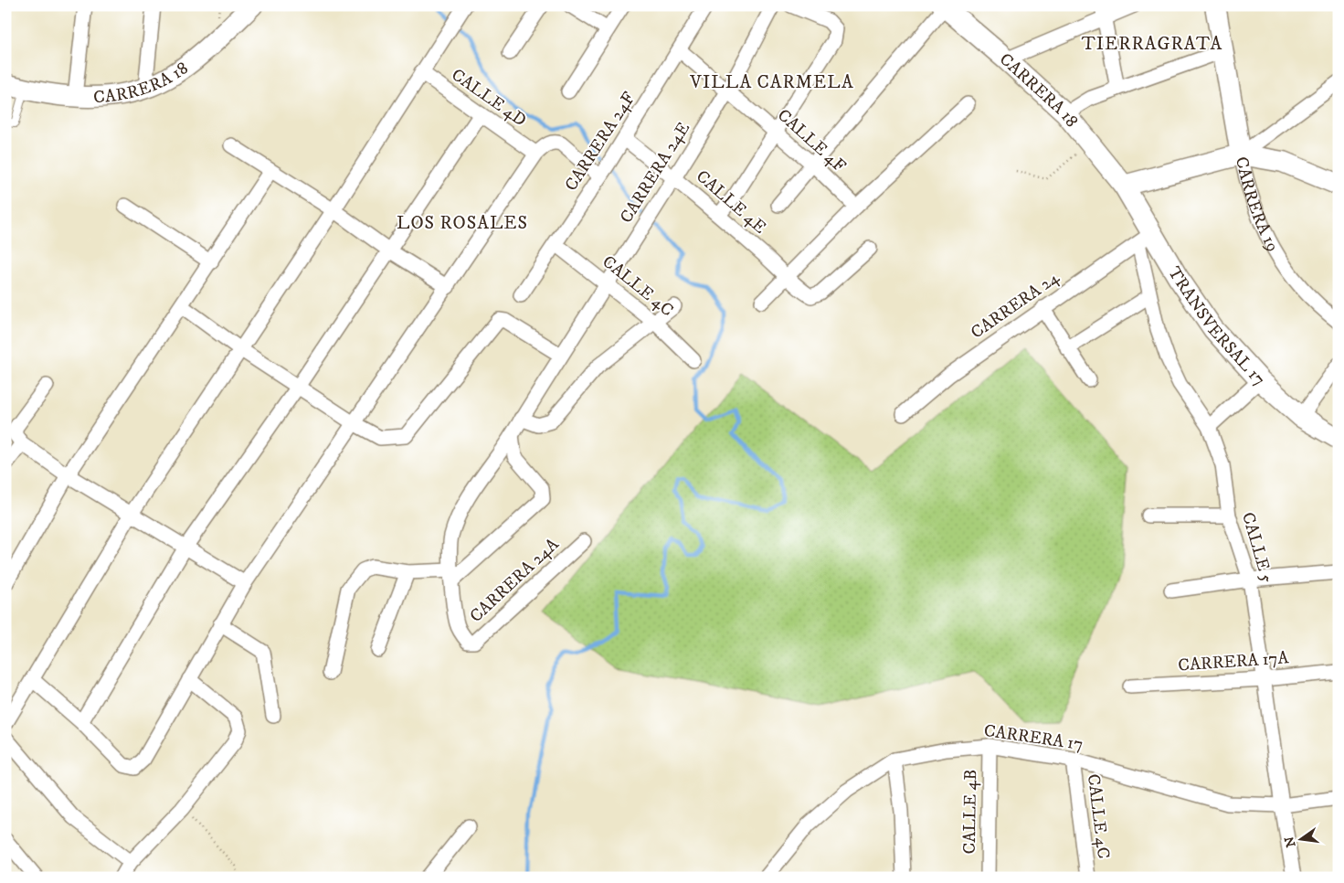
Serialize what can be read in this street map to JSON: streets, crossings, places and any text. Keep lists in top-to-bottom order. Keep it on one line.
{"streets":{"street":["CARRERA 18","CALLE 4D","CALLE 4F","CARRERA 24F","CARRERA 24E","CALLE 4E","CARRERA 19","CALLE 4C","CARRERA 24","TRANSVERSAL 17","CALLE 5","CARRERA 24A","CARRERA 17A","CARRERA 17","CALLE 4B"]},"crossings":[["CARRERA 18","CARRERA 19"],["CARRERA 18","TRANSVERSAL 17"],["CALLE 4F","CARRERA 24F"],["CALLE 4F","CARRERA 24E"],["CARRERA 24F","CALLE 4E"],["CARRERA 24F","CALLE 4C"],["CARRERA 24E","CALLE 4E"],["CARRERA 24E","CALLE 4C"],["CARRERA 24E","CARRERA 24A"],["CARRERA 19","TRANSVERSAL 17"],["CALLE 4C","CARRERA 17"],["CARRERA 24","TRANSVERSAL 17"],["CARRERA 24","CALLE 5"],["TRANSVERSAL 17","CALLE 5"],["CALLE 5","CARRERA 17A"],["CALLE 5","CARRERA 17"],["CARRERA 17","CALLE 4B"]],"districts":["TIERRAGRATA","VILLA CARMELA","LOS ROSALES"],"north":"left"}
